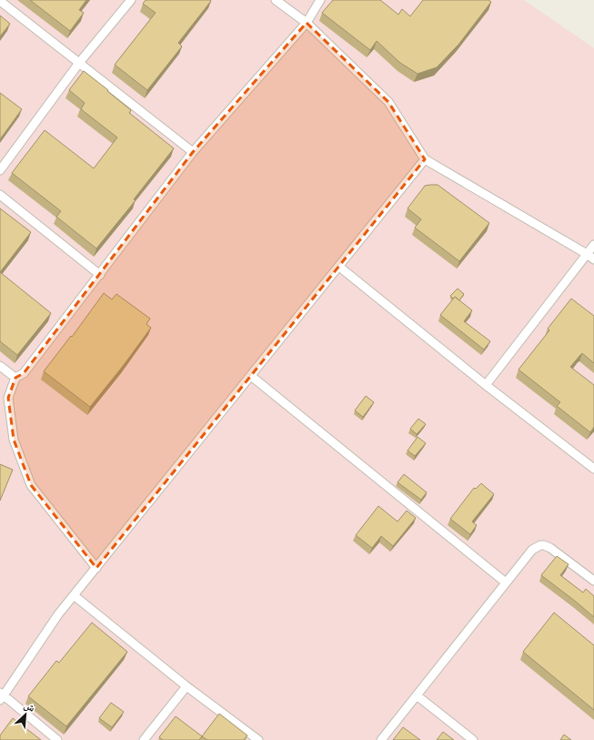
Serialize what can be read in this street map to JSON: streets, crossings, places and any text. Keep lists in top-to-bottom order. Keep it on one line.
{"north":"top right"}
